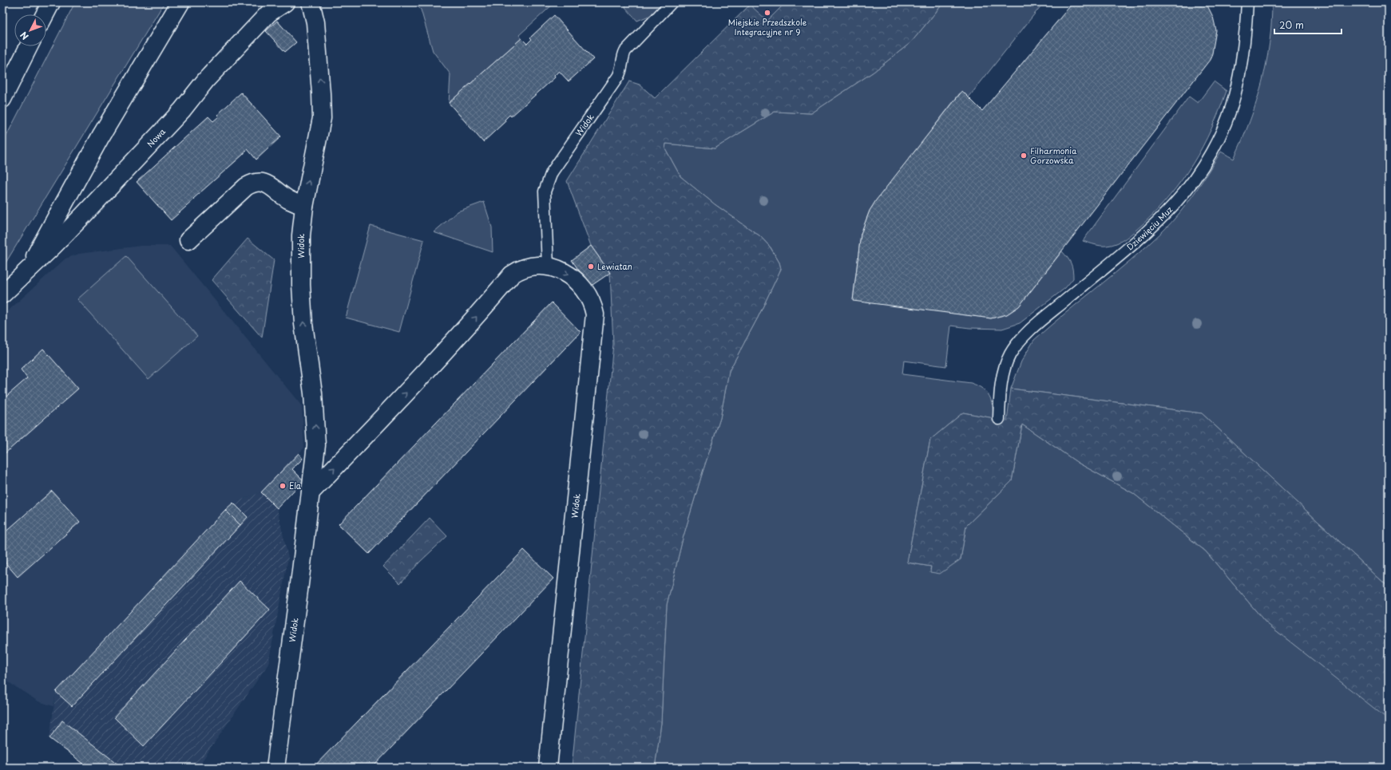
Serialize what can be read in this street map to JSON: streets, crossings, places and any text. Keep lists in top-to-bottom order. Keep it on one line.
{"streets":{"street":["Widok","Nowa"],"lane":["Dziewięciu Muz"]},"places":["Miejskie Przedszkole Integracyjne nr 9","Filharmonia Gorzowska","Lewiatan","Ela"],"scale_bar":"20 m","north":"bottom left"}
